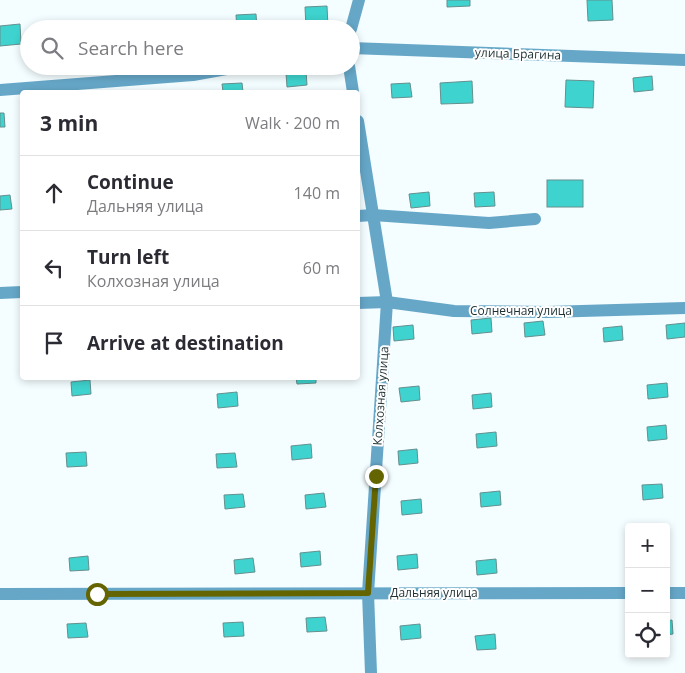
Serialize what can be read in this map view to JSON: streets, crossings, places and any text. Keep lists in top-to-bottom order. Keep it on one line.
{"streets":{"street":["улица Брагина","Солнечная улица","Колхозная улица","Дальняя улица"]},"crossings":[["Солнечная улица","Колхозная улица"],["Колхозная улица","Дальняя улица"]],"page":{"search":"Search here","heading":["3 min","Walk · 200 m"],"list":[["Continue","Дальняя улица","140 m"],["Turn left","Колхозная улица","60 m"],"Arrive at destination"],"map_buttons":["+","−"]}}
